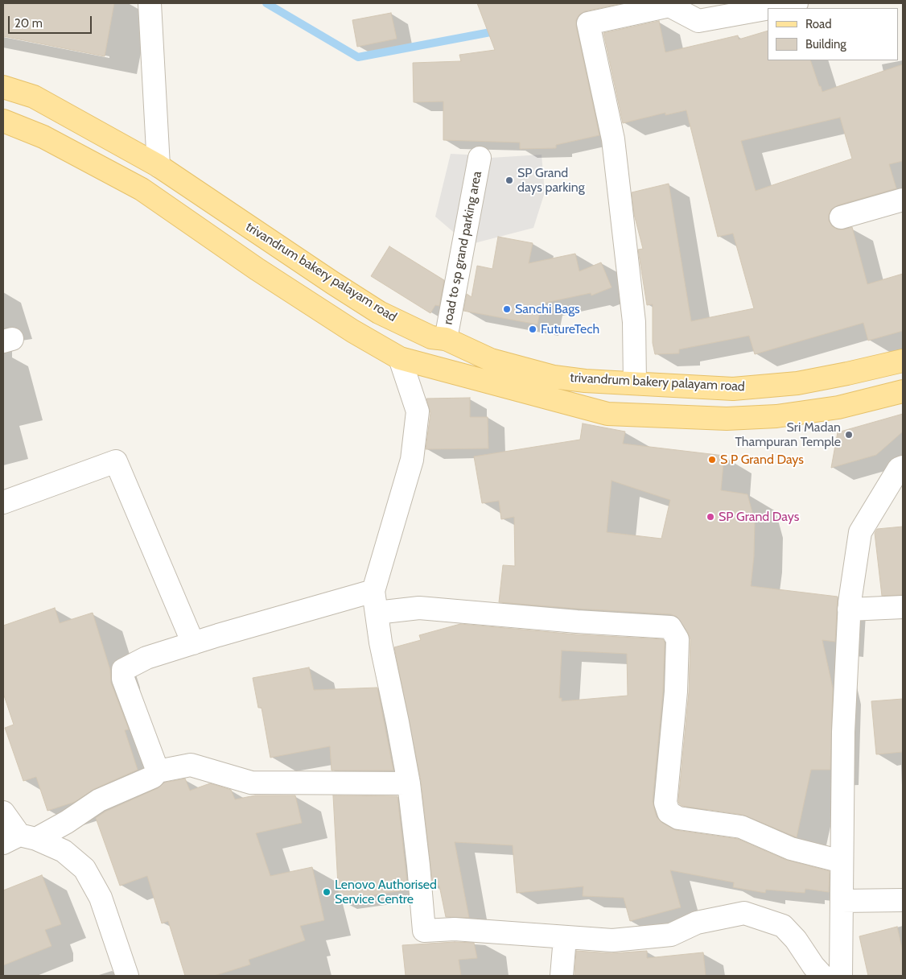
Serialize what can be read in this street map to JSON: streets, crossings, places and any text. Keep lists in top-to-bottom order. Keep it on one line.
{"streets":{"main road":["trivandrum bakery palayam road"],"street":["road to sp grand parking area"]},"crossings":[["road to sp grand parking area","trivandrum bakery palayam road"]],"places":["SP Grand days parking","Sanchi Bags","FutureTech","Sri Madan Thampuran Temple","S P Grand Days","SP Grand Days","Lenovo Authorised Service Centre"],"legend":["Road","Building"],"scale_bar":"20 m"}
